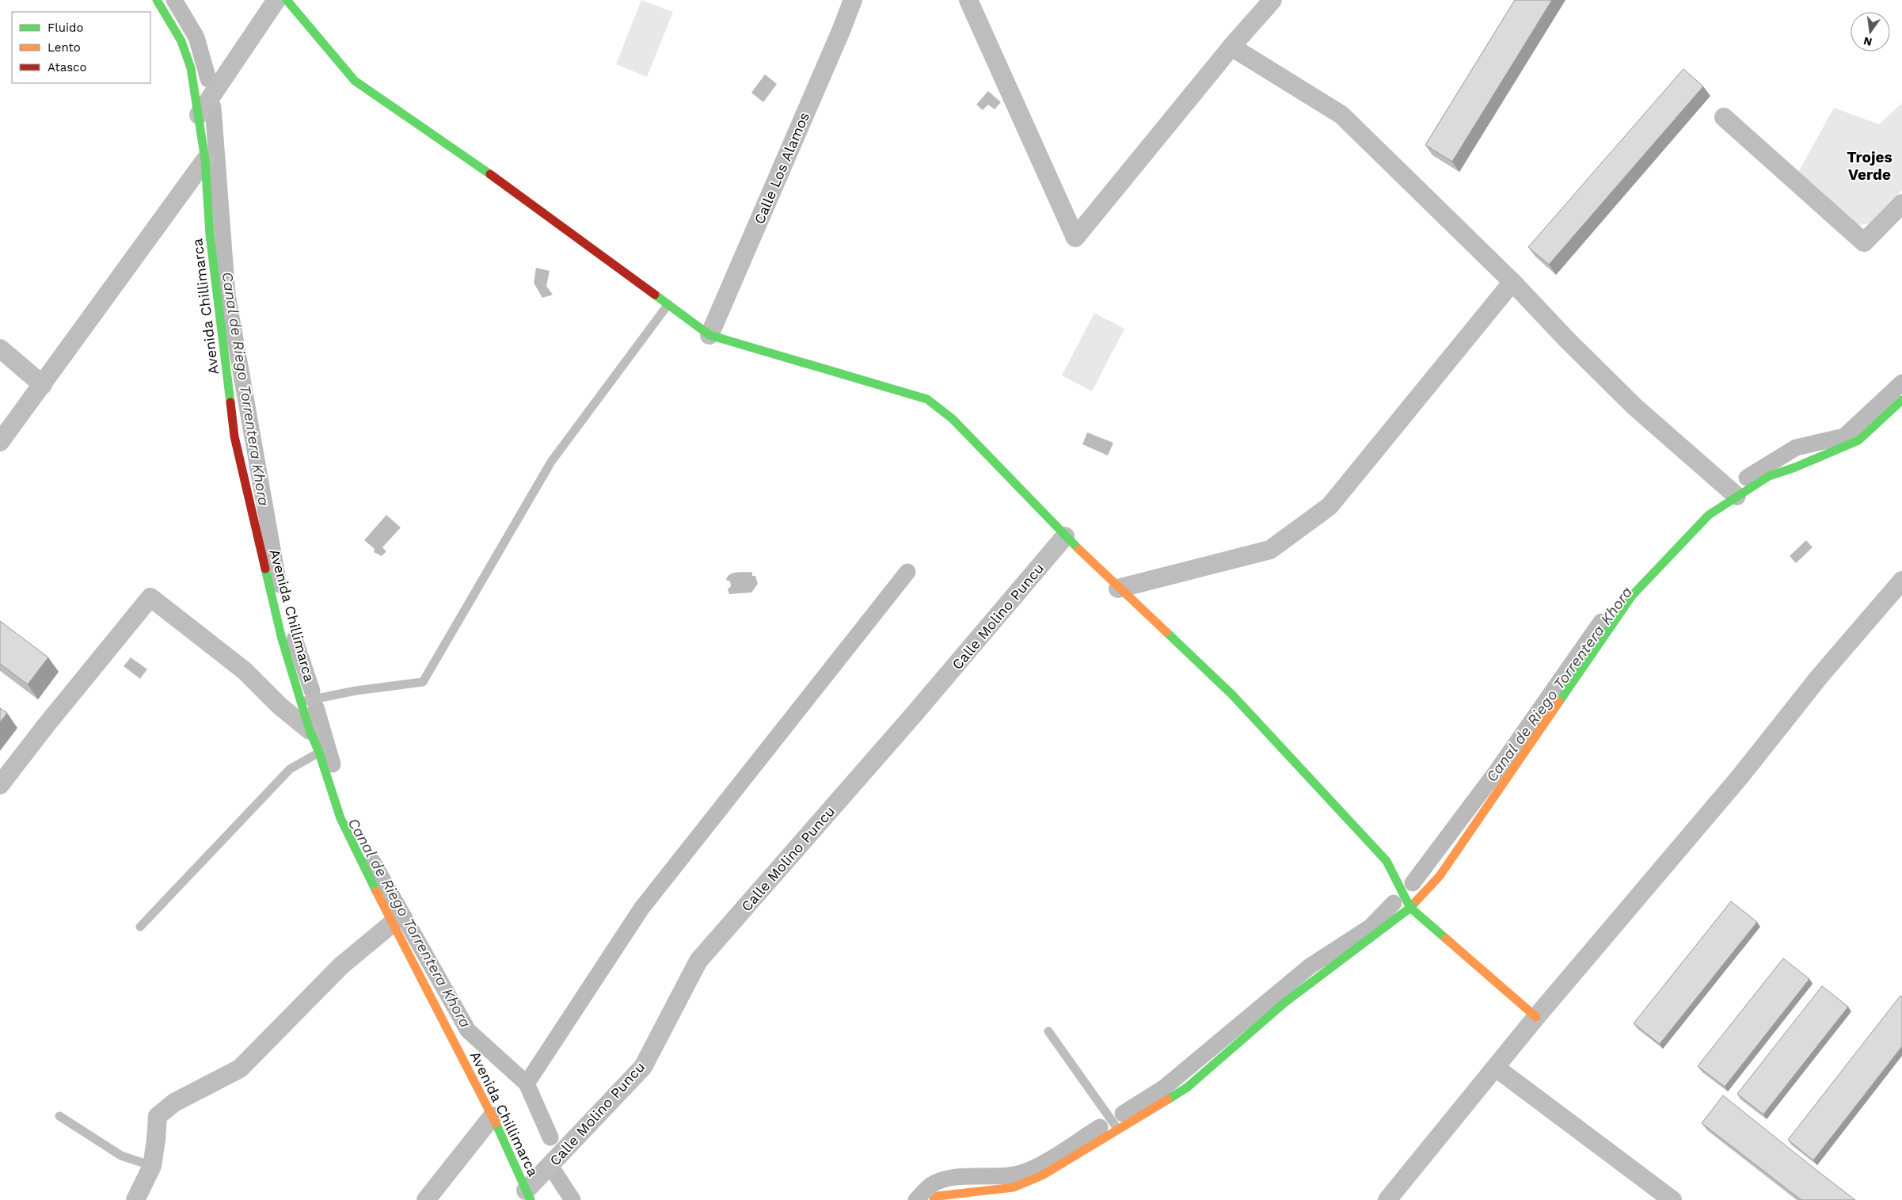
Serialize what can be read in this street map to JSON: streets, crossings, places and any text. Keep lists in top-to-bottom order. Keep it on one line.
{"streets":{"street":["Calle Los Alamos","Avenida Chillimarca","Calle Molino Puncu"]},"crossings":[["Avenida Chillimarca","Calle Molino Puncu"]],"districts":["Trojes Verde"],"water":["Canal de Riego Torrentera Khora"],"legend":["Fluido","Lento","Atasco"],"north":"bottom"}
